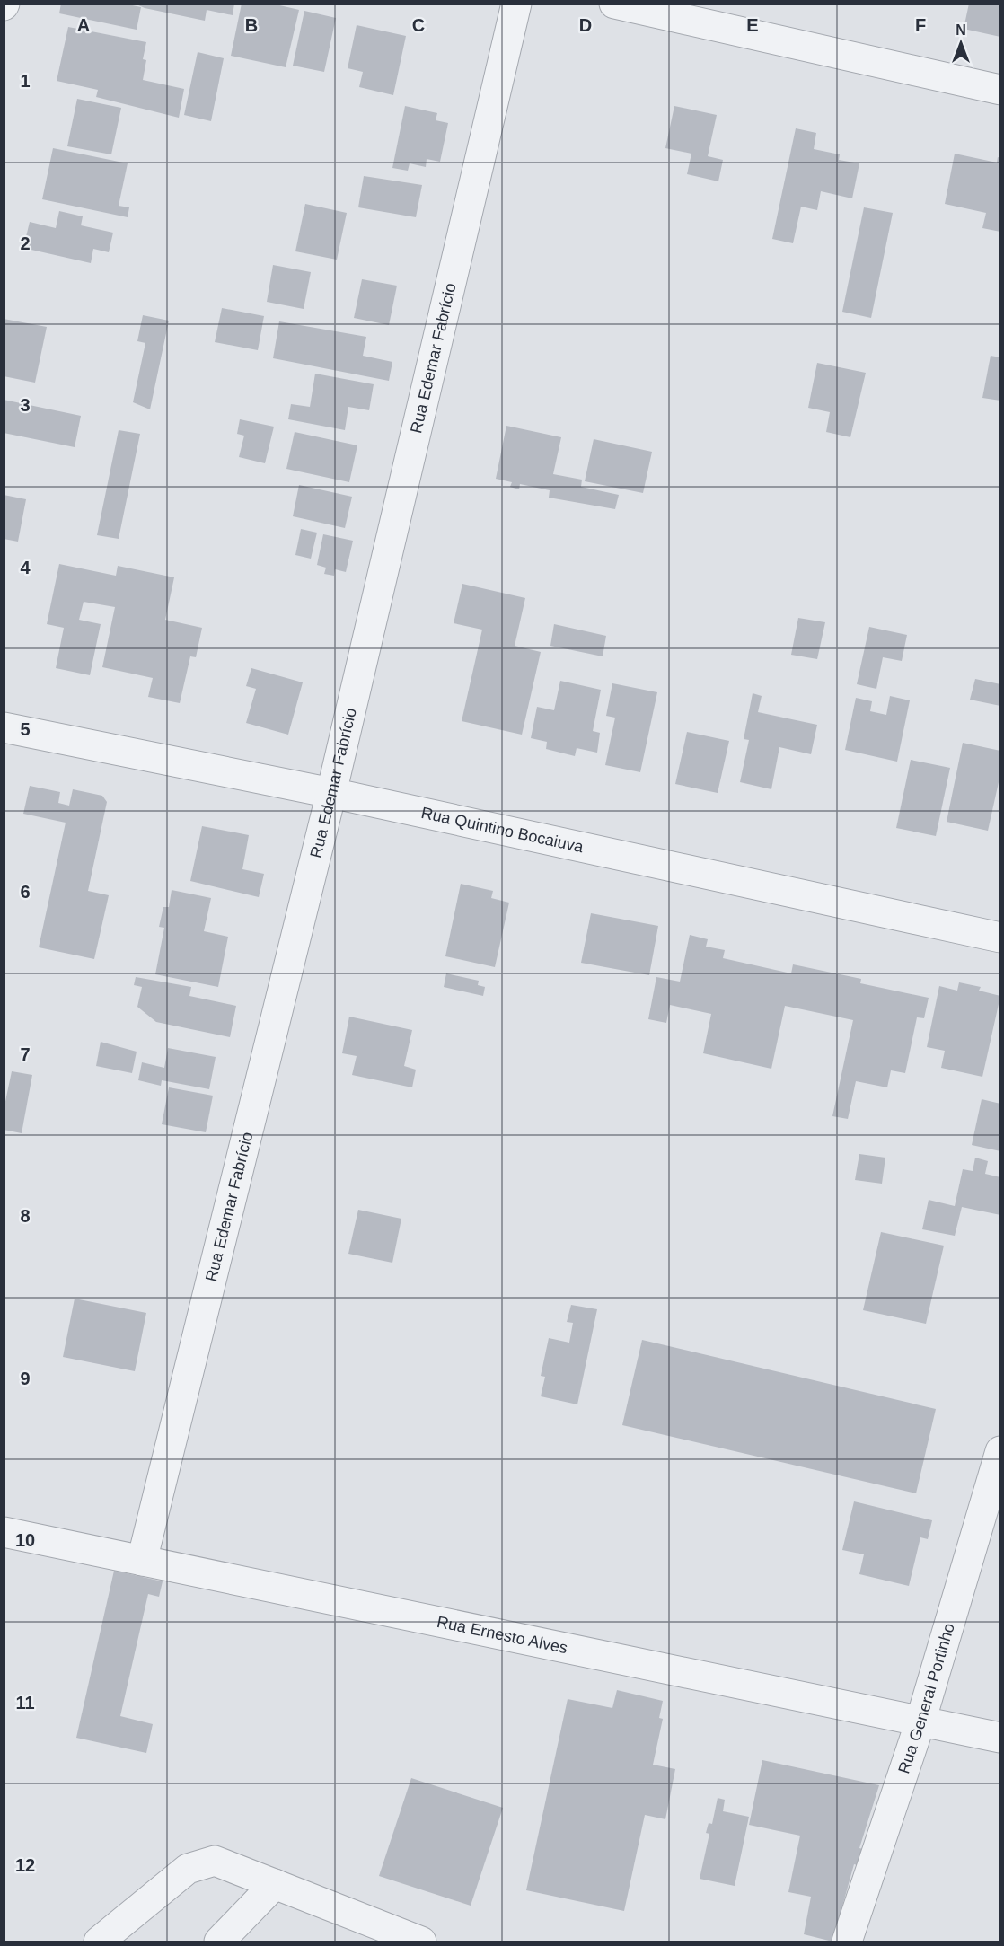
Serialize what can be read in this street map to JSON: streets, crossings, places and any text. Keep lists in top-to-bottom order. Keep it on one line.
{"streets":{"street":["Rua Edemar Fabrício","Rua Quintino Bocaiuva","Rua Ernesto Alves","Rua General Portinho"]},"crossings":[["Rua Edemar Fabrício","Rua Quintino Bocaiuva"],["Rua Edemar Fabrício","Rua Ernesto Alves"],["Rua Ernesto Alves","Rua General Portinho"]],"north":"top","grid":{"columns":["A","B","C","D","E","F"],"rows":["1","2","3","4","5","6","7","8","9","10","11","12"]}}
